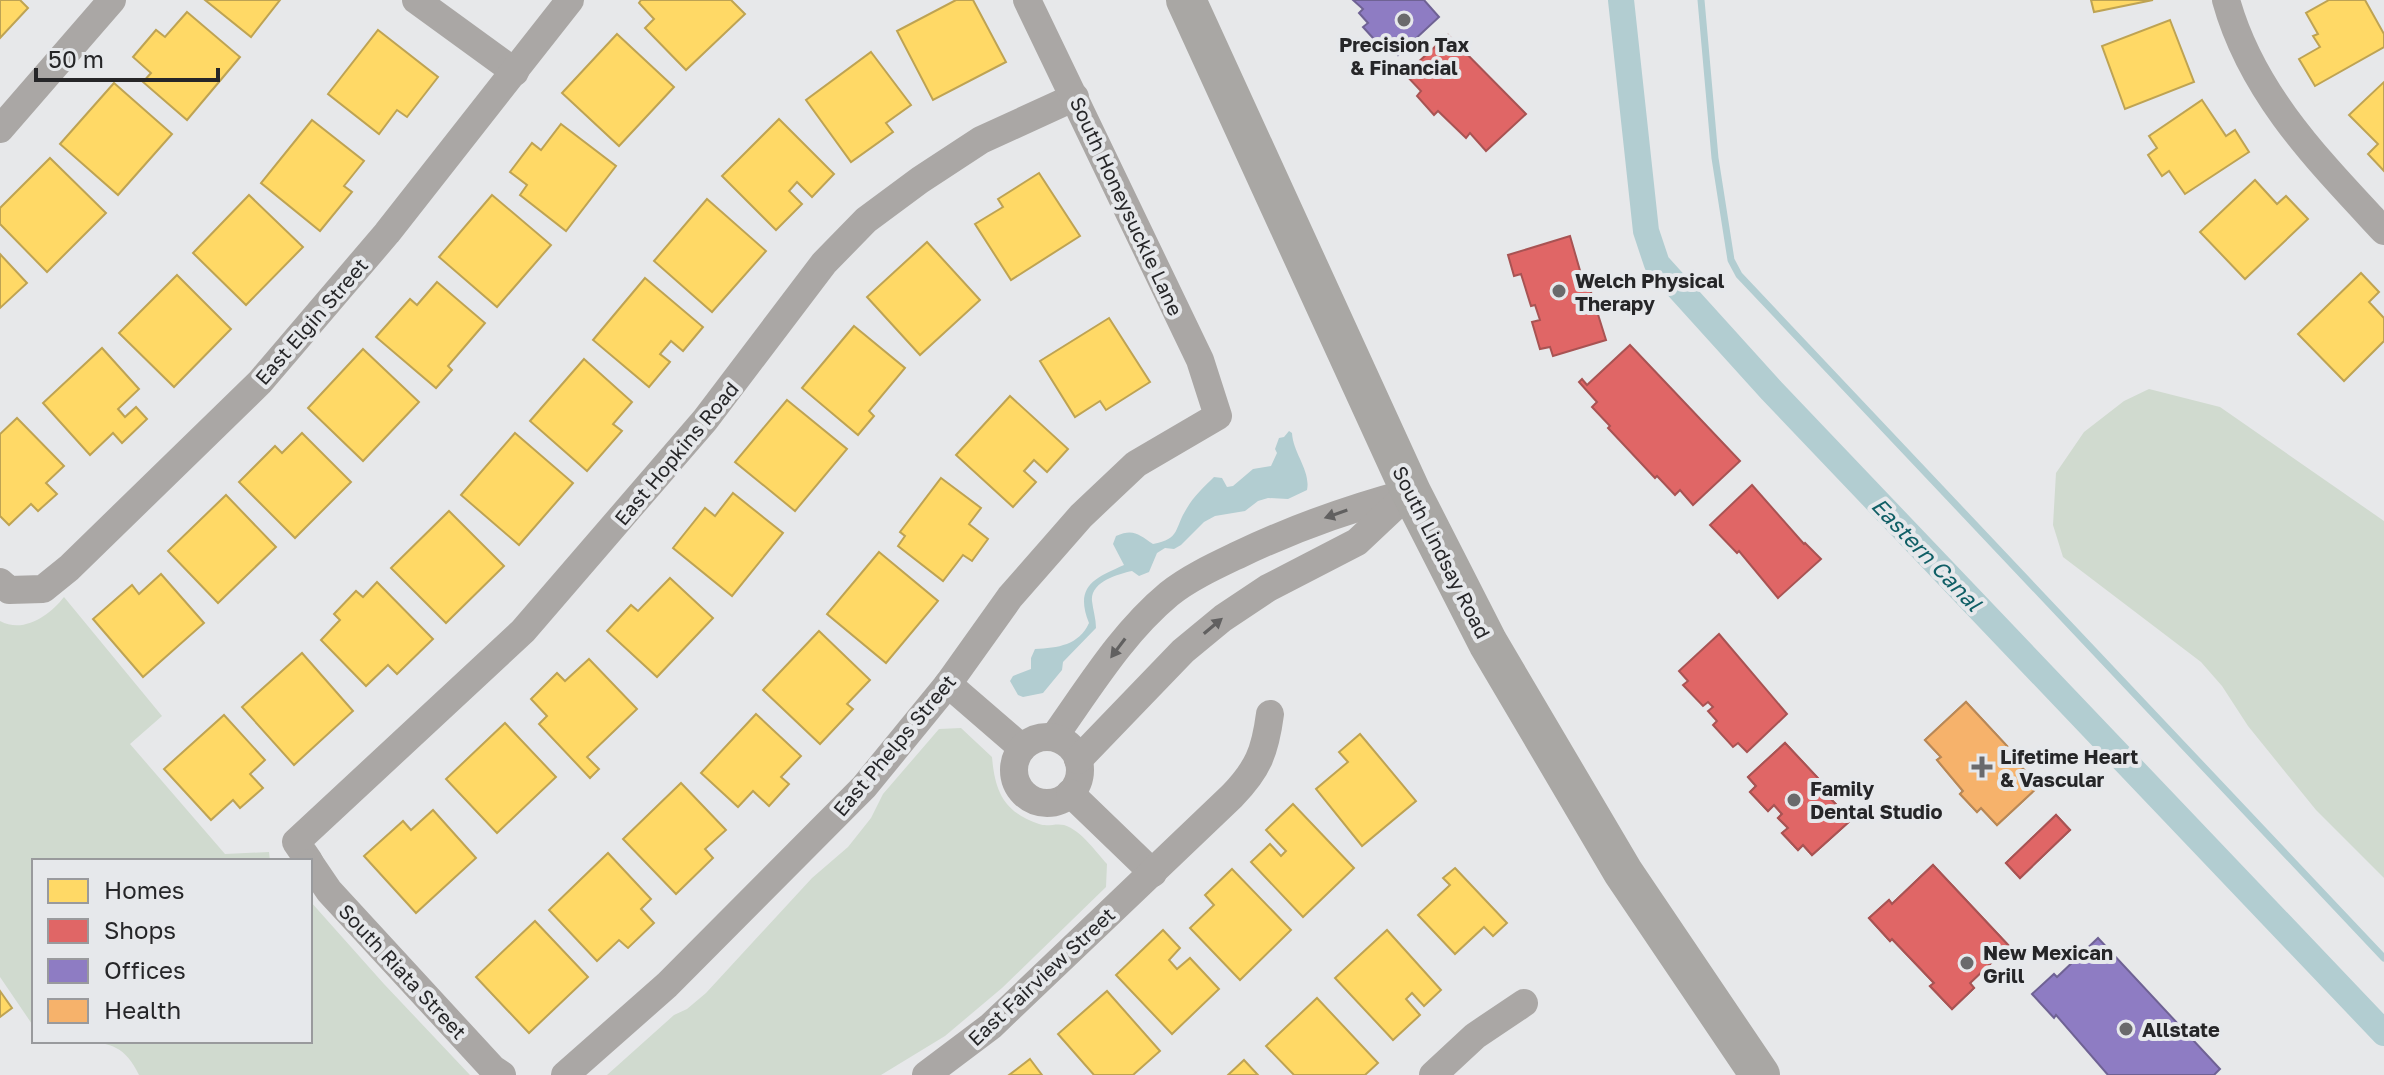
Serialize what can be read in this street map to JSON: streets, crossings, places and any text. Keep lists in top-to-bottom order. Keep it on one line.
{"streets":{"main road":["South Lindsay Road"],"street":["South Honeysuckle Lane","East Elgin Street","East Hopkins Road","East Phelps Street","South Riata Street","East Fairview Street"]},"crossings":[["South Honeysuckle Lane","East Hopkins Road"],["South Honeysuckle Lane","East Phelps Street"]],"water":["Eastern Canal"],"places":{"other":["Precision Tax & Financial","Welch Physical Therapy","Family Dental Studio","New Mexican Grill","Allstate"],"health":["Lifetime Heart & Vascular"]},"legend":["Homes","Shops","Offices","Health"],"scale_bar":"50 m"}
